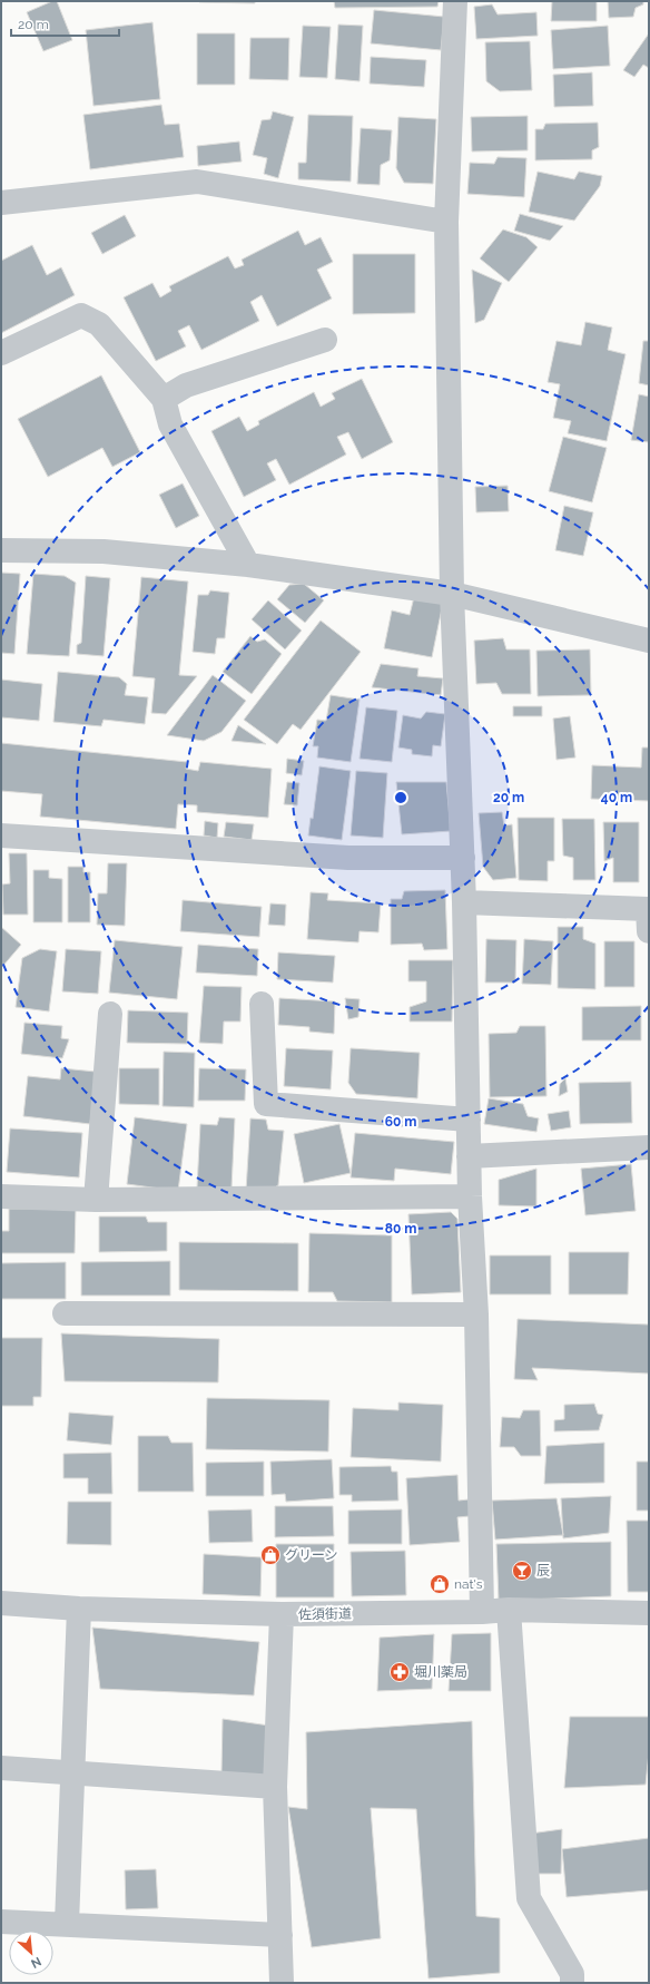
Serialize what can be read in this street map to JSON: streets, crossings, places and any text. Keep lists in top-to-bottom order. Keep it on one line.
{"streets":{"street":["佐須街道"]},"places":{"shop":["グリーン","nat's"],"bar":["辰"],"pharmacy":["堀川薬局"]},"scale_bar":"20 m","north":"bottom right","rings":["20 m","40 m","60 m","80 m"]}
